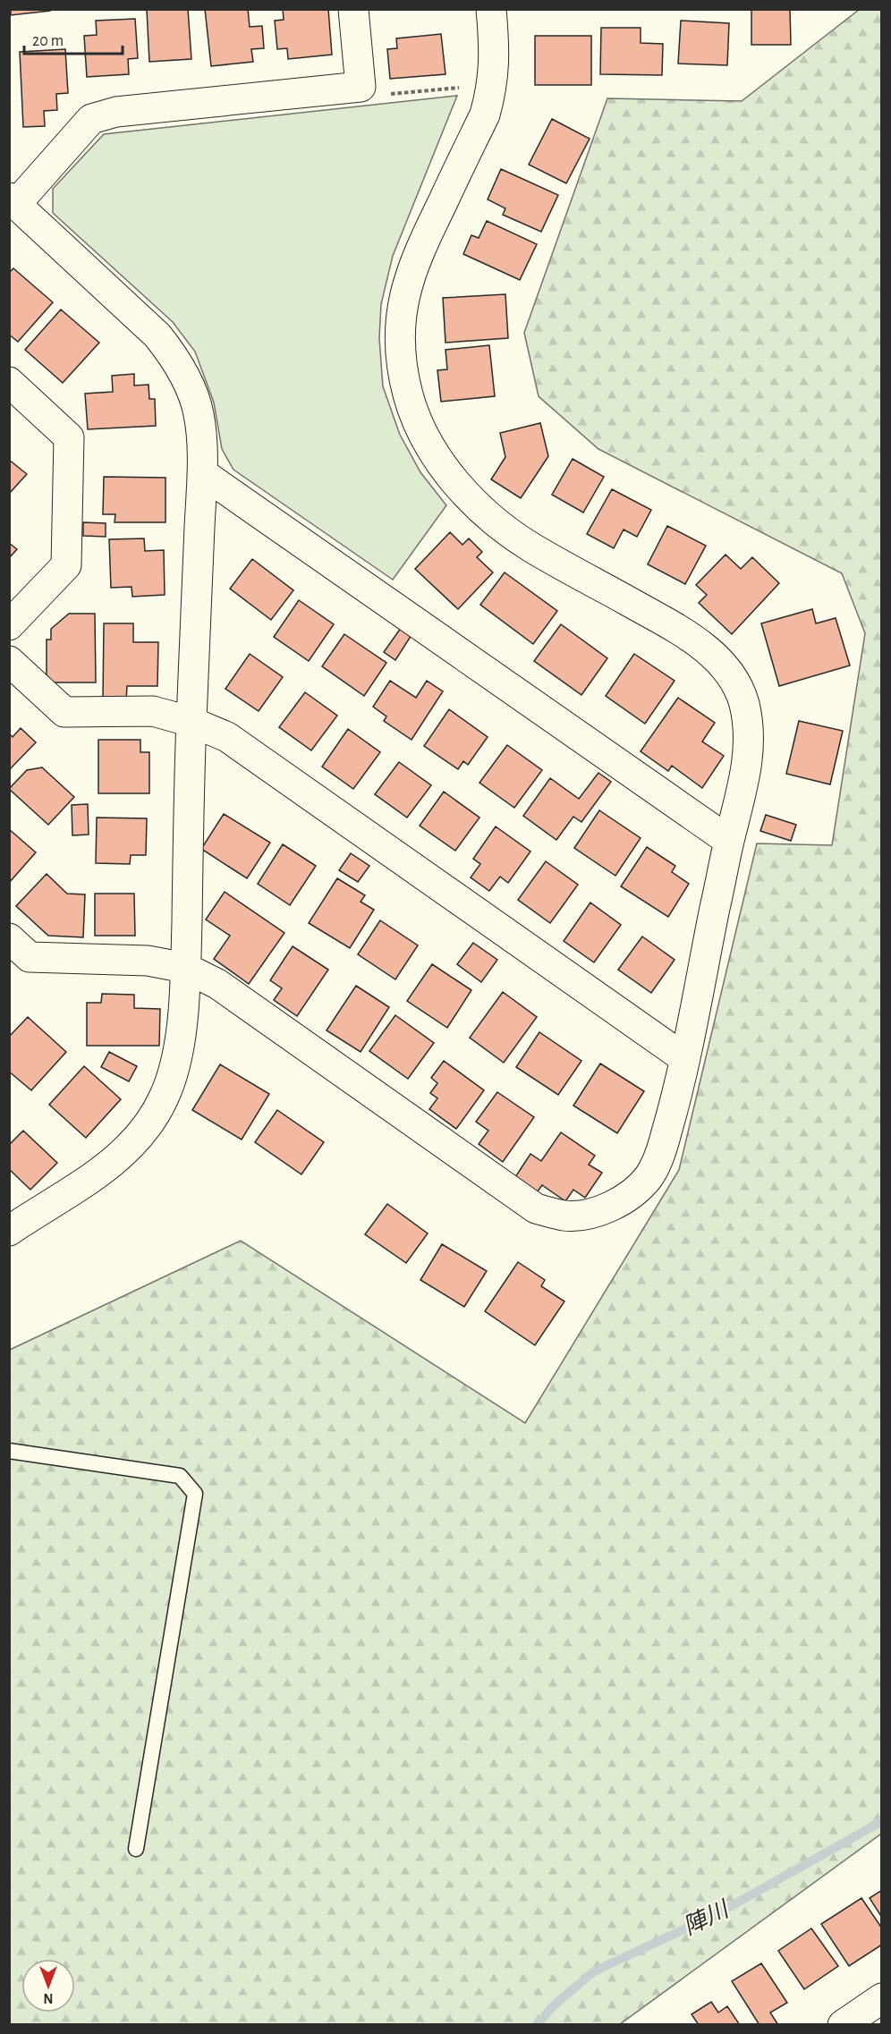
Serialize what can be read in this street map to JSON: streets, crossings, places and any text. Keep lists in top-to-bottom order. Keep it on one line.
{"water":["陣川"],"scale_bar":"20 m","north":"bottom"}
